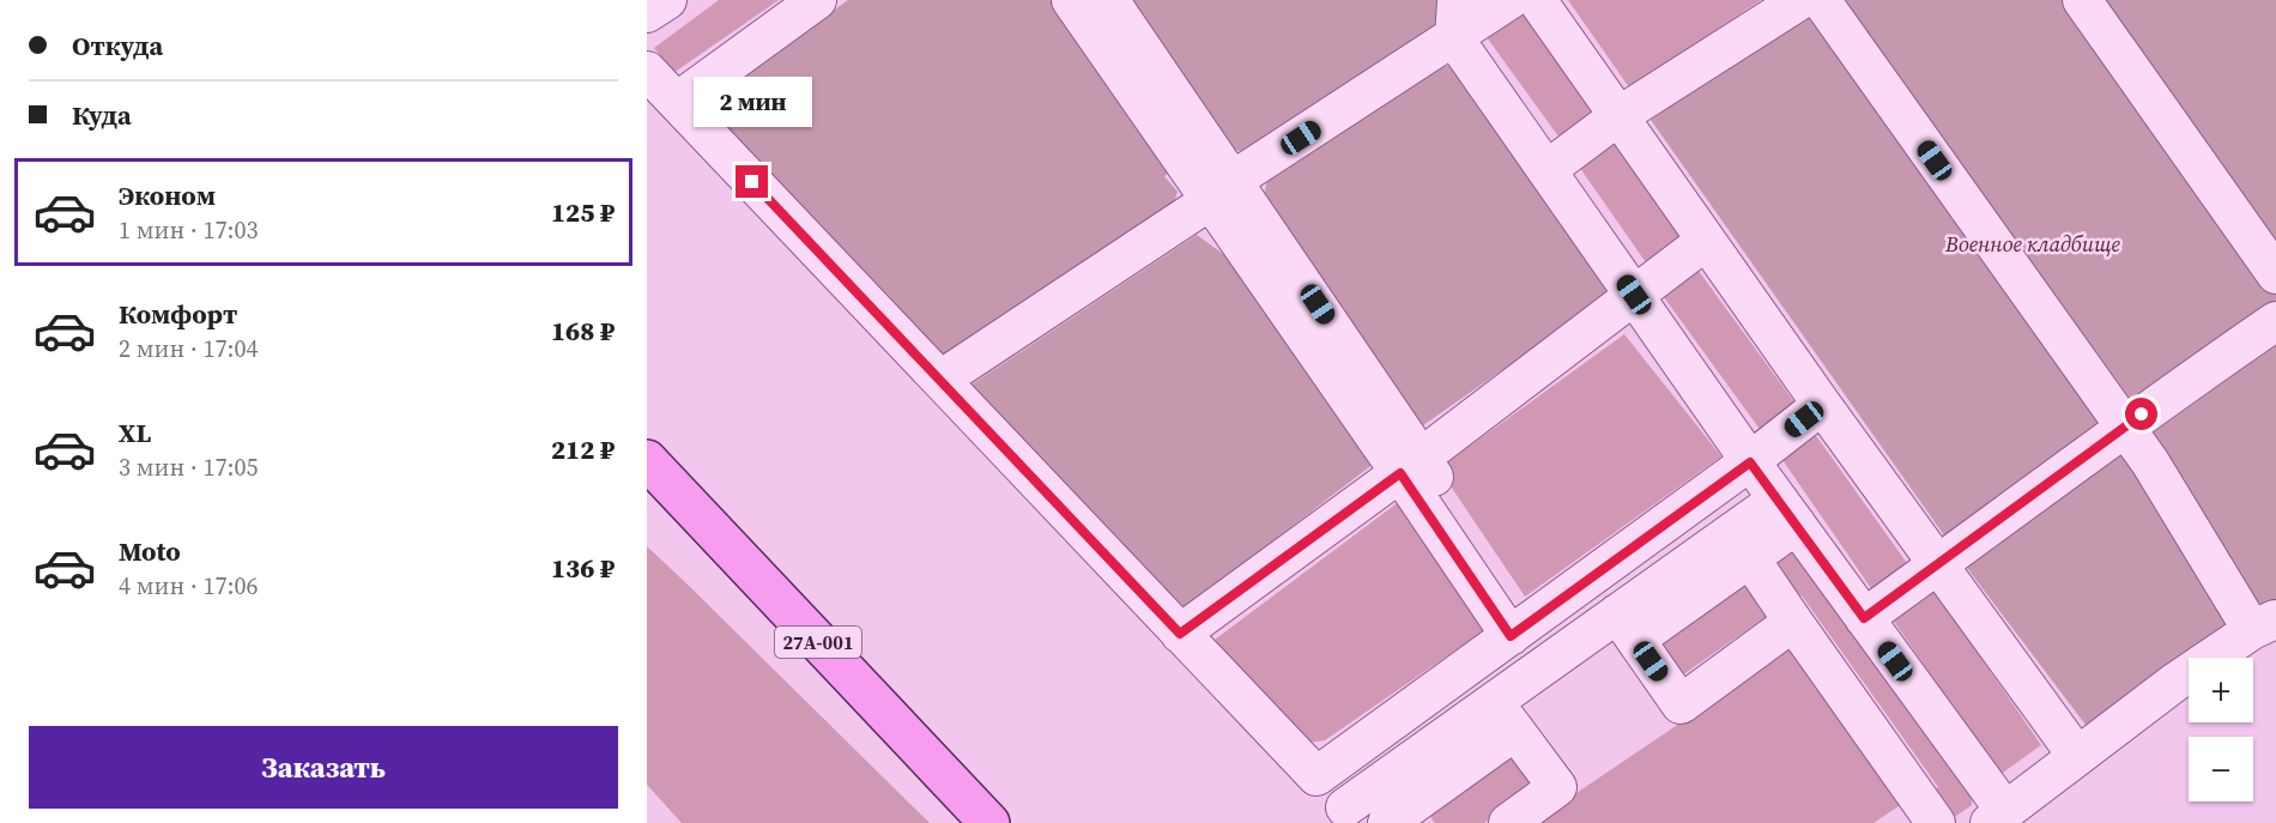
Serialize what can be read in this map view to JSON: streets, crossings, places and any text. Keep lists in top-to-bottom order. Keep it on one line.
{"streets":{"main road":["27А-001"]},"parks":["Военное кладбище"],"page":{"banner":["Откуда","Куда"],"bubble":"2 мин","list":[{"name":"Эконом","note":"1 мин · 17:03","value":"125 ₽"},{"name":"Комфорт","note":"2 мин · 17:04","value":"168 ₽"},{"name":"XL","note":"3 мин · 17:05","value":"212 ₽"},{"name":"Moto","note":"4 мин · 17:06","value":"136 ₽"}],"map_buttons":["+","−"],"buttons":"Заказать"}}
